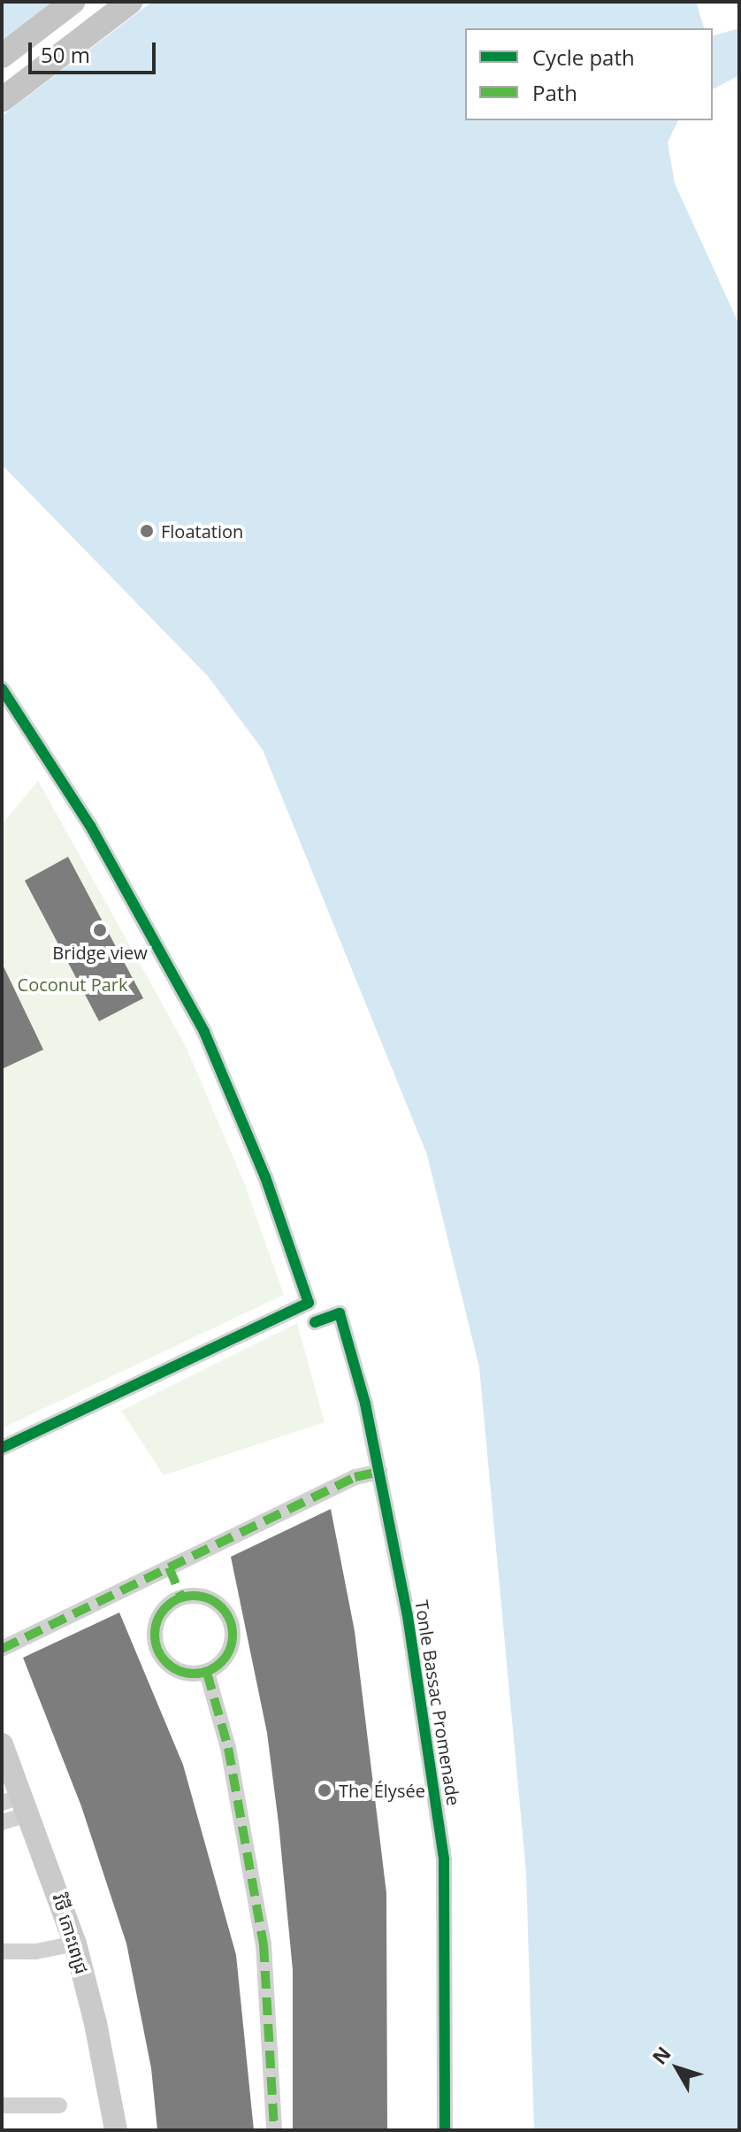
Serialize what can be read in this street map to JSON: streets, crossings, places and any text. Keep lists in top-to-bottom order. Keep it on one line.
{"streets":{"main road":["វិថី កោះពេជ្រ"],"street":["Tonle Bassac Promenade"]},"parks":["Coconut Park"],"places":["Floatation","Bridge view","The Élysée"],"legend":["Cycle path","Path"],"scale_bar":"50 m","north":"top left"}
